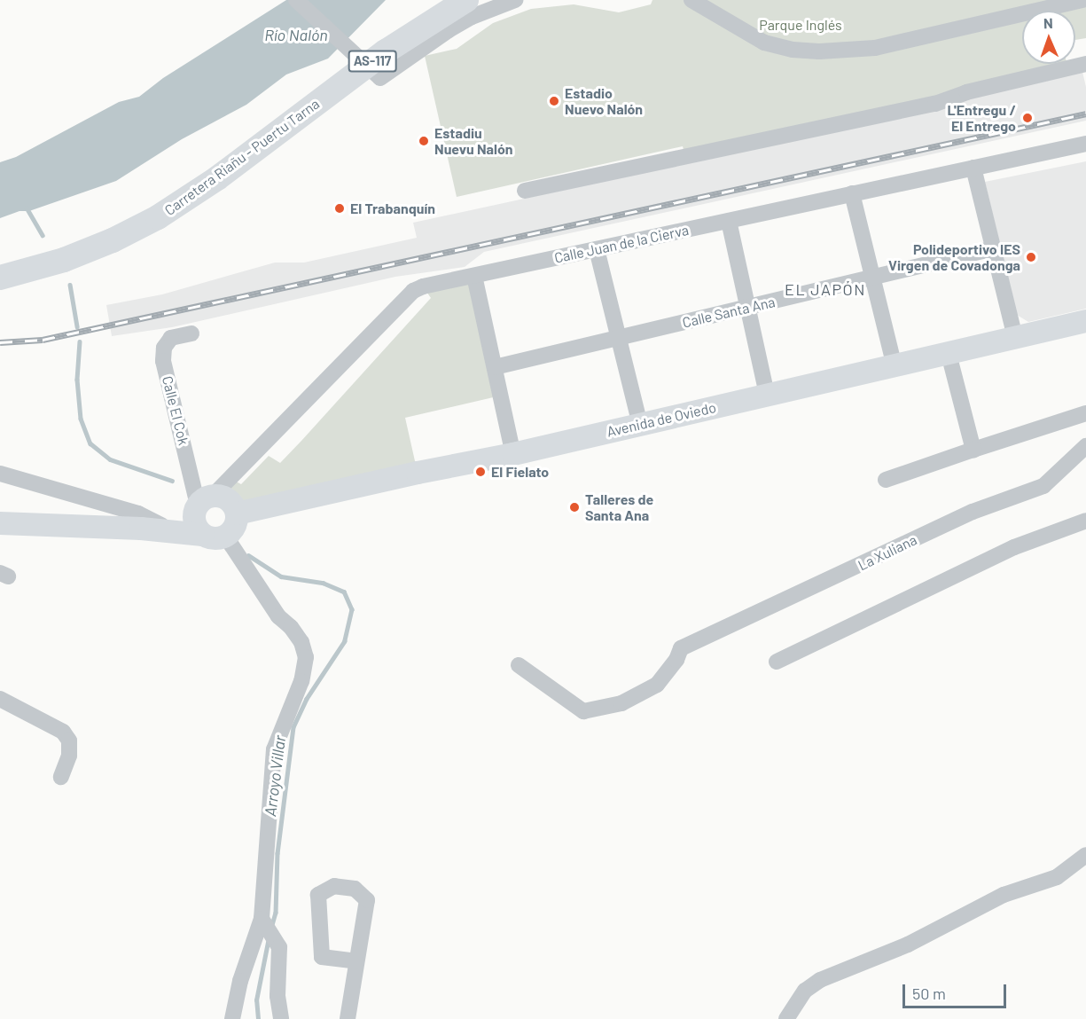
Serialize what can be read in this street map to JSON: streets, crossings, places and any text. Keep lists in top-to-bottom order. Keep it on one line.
{"streets":{"main road":["AS-117","Carretera Riañu - Puertu Tarna"],"street":["Calle Juan de la Cierva","Calle Santa Ana","Calle El Cok","Avenida de Oviedo","La Xuliana"]},"crossings":[["Calle Juan de la Cierva","Calle El Cok"],["Calle Juan de la Cierva","Avenida de Oviedo"],["Calle El Cok","Avenida de Oviedo"]],"districts":["EL JAPÓN"],"water":["Río Nalón","Arroyo Villar"],"parks":["Parque Inglés"],"places":["Estadio Nuevo Nalón","L'Entregu / El Entrego","Estadiu Nuevu Nalón","El Trabanquín","Polideportivo IES Virgen de Covadonga","El Fielato","Talleres de Santa Ana"],"scale_bar":"50 m","north":"top"}
